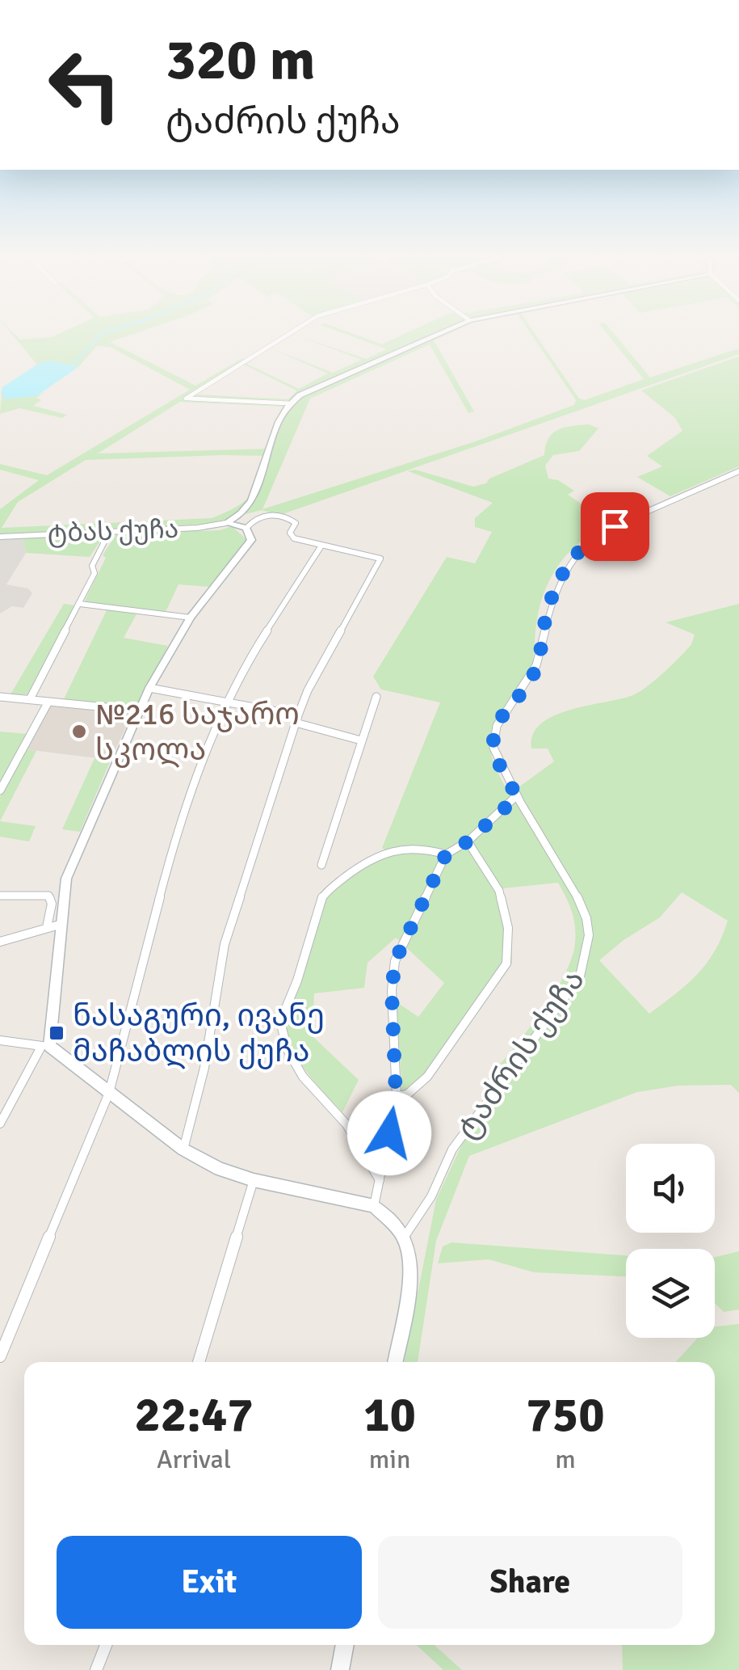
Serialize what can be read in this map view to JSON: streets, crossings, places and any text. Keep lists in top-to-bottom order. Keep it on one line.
{"streets":{"street":["ტბას ქუჩა","ტაძრის ქუჩა"]},"places":{"other":["№216 საჯარო სკოლა"],"transit":["ნასაგური, ივანე მაჩაბლის ქუჩა"]},"page":{"turn":["320 m","ტაძრის ქუჩა"],"eta":["22:47","Arrival","10","min","750","m"],"buttons":["Exit","Share"]}}
